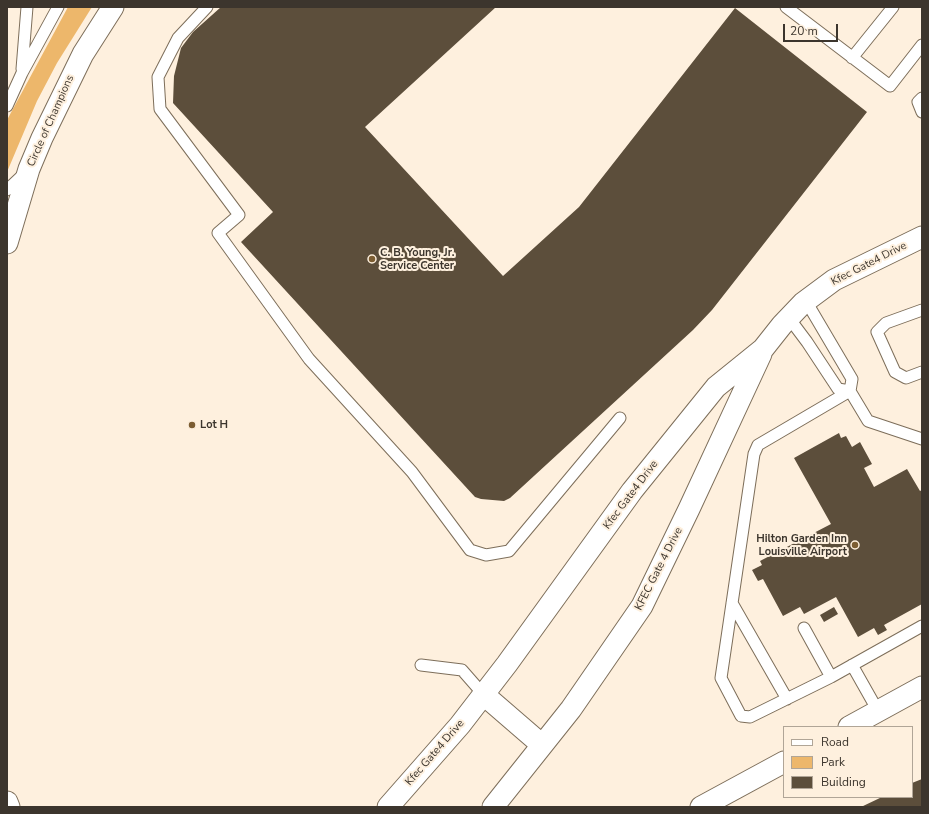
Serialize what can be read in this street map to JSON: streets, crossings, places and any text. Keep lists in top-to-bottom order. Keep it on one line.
{"streets":{"street":["Circle of Champions","Kfec Gate4 Drive","KFEC Gate 4 Drive"]},"crossings":[["Kfec Gate4 Drive","KFEC Gate 4 Drive"]],"places":["C. B. Young, Jr. Service Center","Lot H","Hilton Garden Inn Louisville Airport"],"legend":["Road","Park","Building"],"scale_bar":"20 m"}
